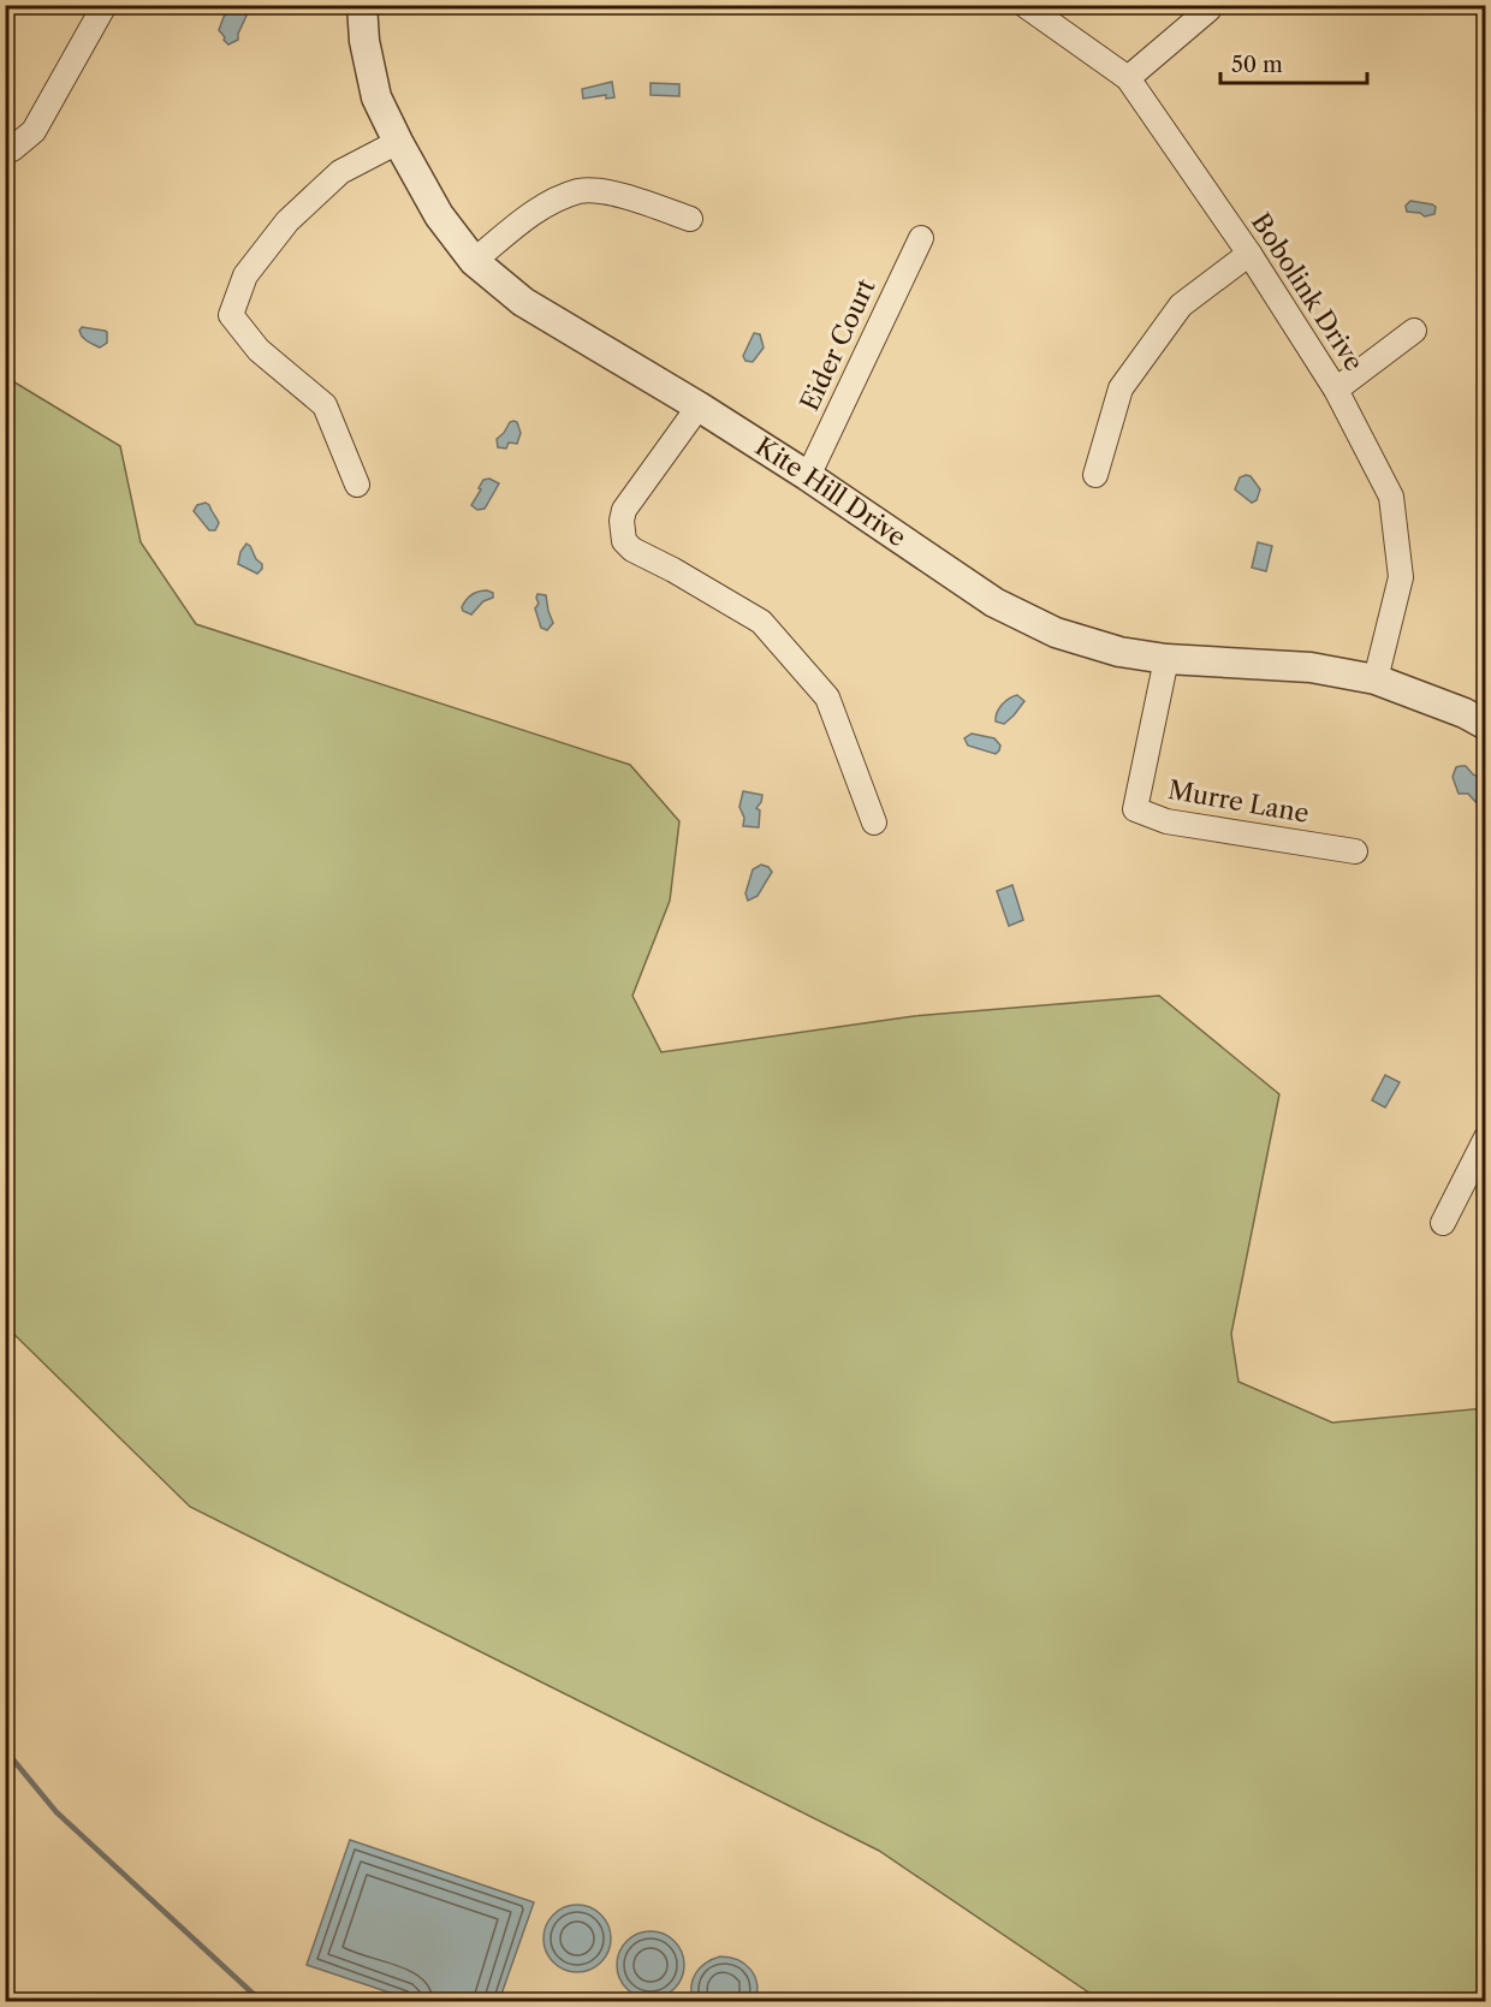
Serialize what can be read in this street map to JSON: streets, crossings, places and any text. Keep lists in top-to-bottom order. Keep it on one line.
{"streets":{"street":["Bobolink Drive","Eider Court","Kite Hill Drive","Murre Lane"]},"crossings":[["Bobolink Drive","Kite Hill Drive"],["Eider Court","Kite Hill Drive"],["Kite Hill Drive","Murre Lane"]],"scale_bar":"50 m"}
